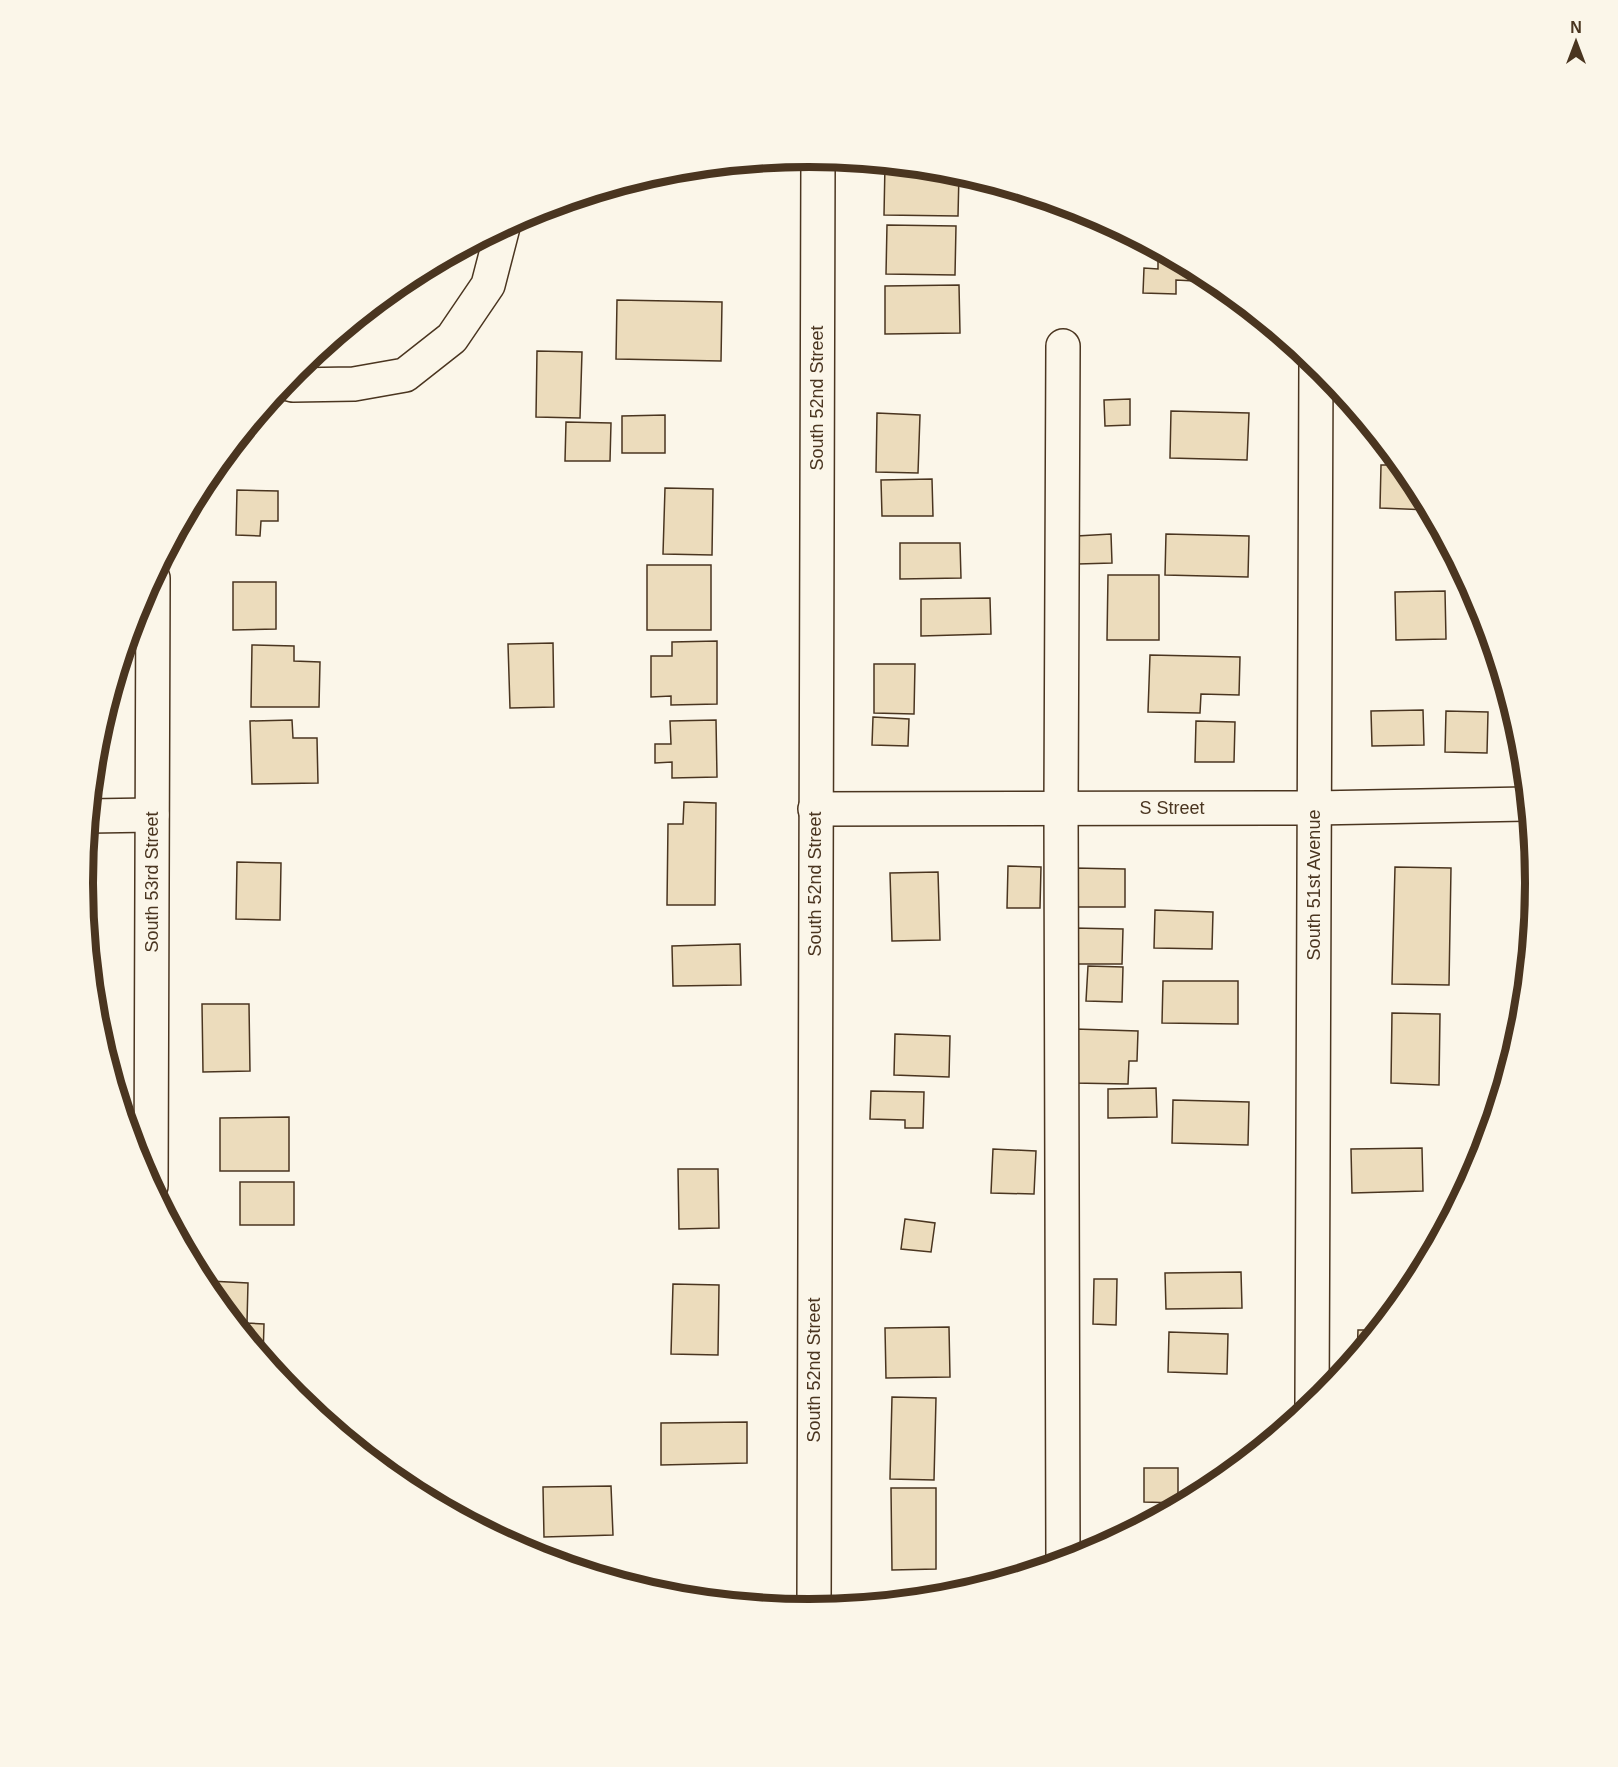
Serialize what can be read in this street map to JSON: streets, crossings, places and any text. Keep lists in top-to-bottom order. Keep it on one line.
{"streets":{"street":["South 52nd Street","S Street","South 53rd Street","South 51st Avenue"]},"crossings":[["South 52nd Street","S Street"],["S Street","South 51st Avenue"]],"north":"top"}
